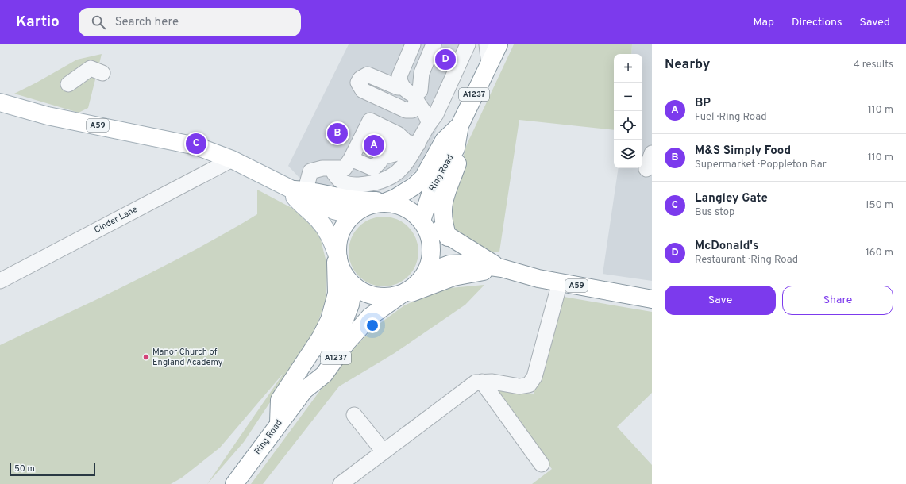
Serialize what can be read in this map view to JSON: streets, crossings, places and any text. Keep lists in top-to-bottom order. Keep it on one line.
{"streets":{"main road":["A1237","A59","Ring Road"],"lane":["Cinder Lane"]},"crossings":[["A59","Ring Road"],["A59","Cinder Lane"]],"places":["Manor Church of England Academy"],"scale_bar":"50 m","page":{"header":"Kartio","search":"Search here","nav":["Map","Directions","Saved"],"heading":["Nearby","4 results"],"pins":["D","B","C","A"],"map_buttons":["+","−"],"list":[{"mark":"A","name":"BP","note":"Fuel · Ring Road","value":"110 m"},{"mark":"B","name":"M&S Simply Food","note":"Supermarket · Poppleton Bar","value":"110 m"},{"mark":"C","name":"Langley Gate","note":"Bus stop","value":"150 m"},{"mark":"D","name":"McDonald's","note":"Restaurant · Ring Road","value":"160 m"}],"buttons":["Save","Share"],"scale":"50 m"}}
